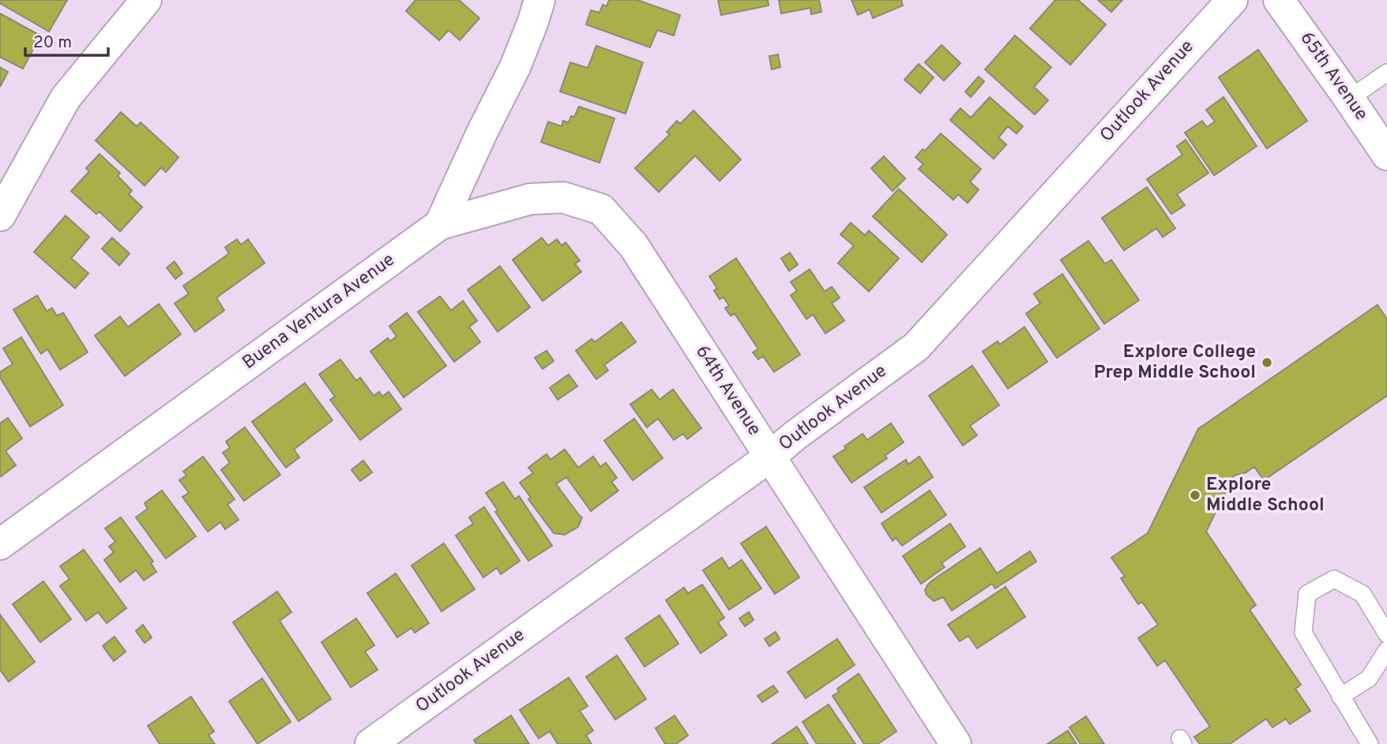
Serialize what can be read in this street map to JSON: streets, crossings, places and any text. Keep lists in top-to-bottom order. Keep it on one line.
{"streets":{"street":["65th Avenue","Outlook Avenue","Buena Ventura Avenue","64th Avenue"]},"crossings":[["Outlook Avenue","64th Avenue"],["Buena Ventura Avenue","64th Avenue"]],"places":["Explore College Prep Middle School","Explore Middle School"],"scale_bar":"20 m"}
